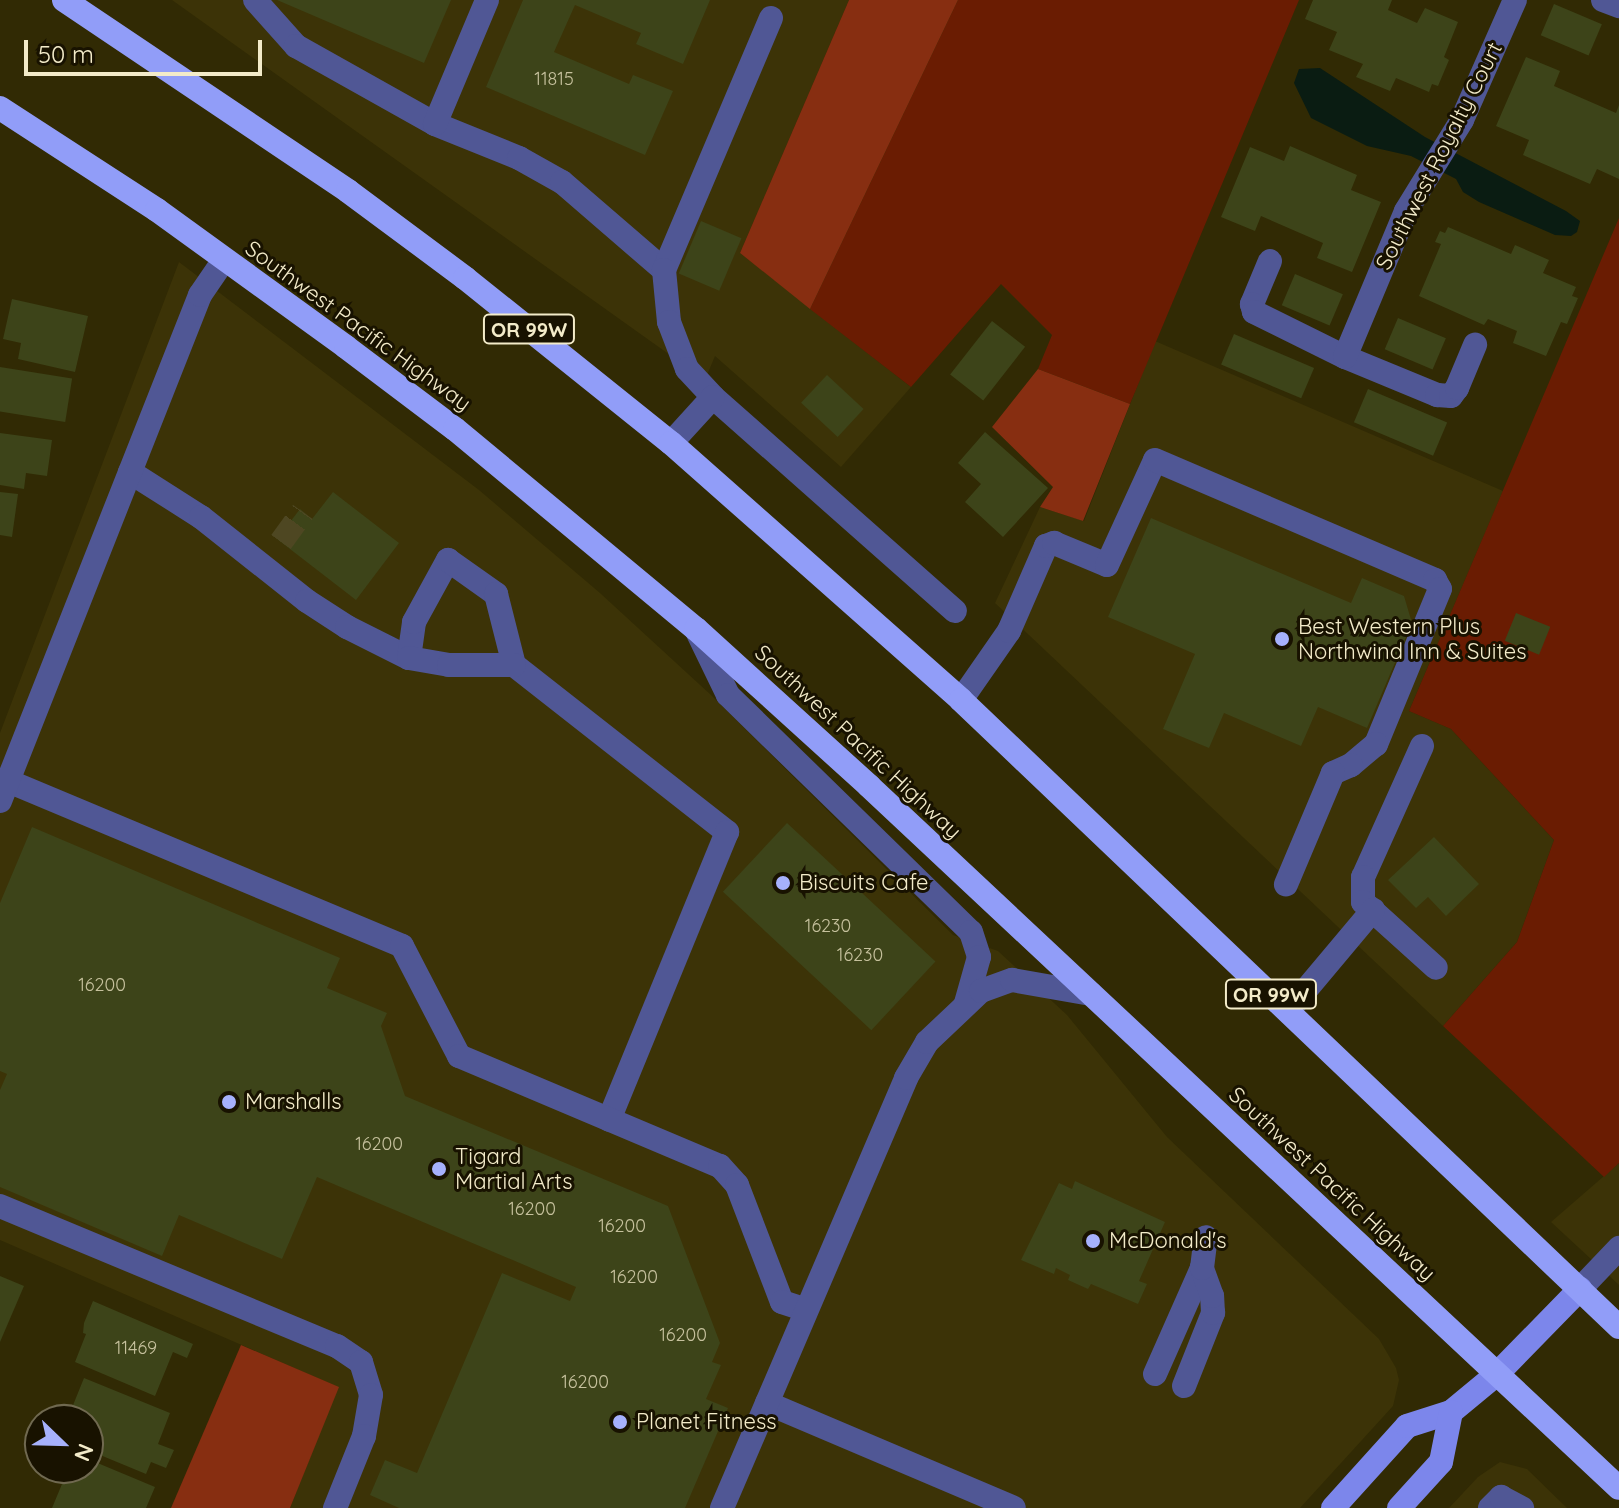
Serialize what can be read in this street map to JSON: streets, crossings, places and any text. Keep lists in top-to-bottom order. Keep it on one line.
{"streets":{"highway":["Southwest Pacific Highway","OR 99W"],"street":["Southwest Royalty Court"]},"places":["Best Western Plus Northwind Inn & Suites","Biscuits Cafe","Marshalls","Tigard Martial Arts","McDonald's","Planet Fitness"],"house_numbers":["11815","16230","16230","16200","16200","16200","16200","16200","16200","11469","16200"],"scale_bar":"50 m","north":"bottom right"}
